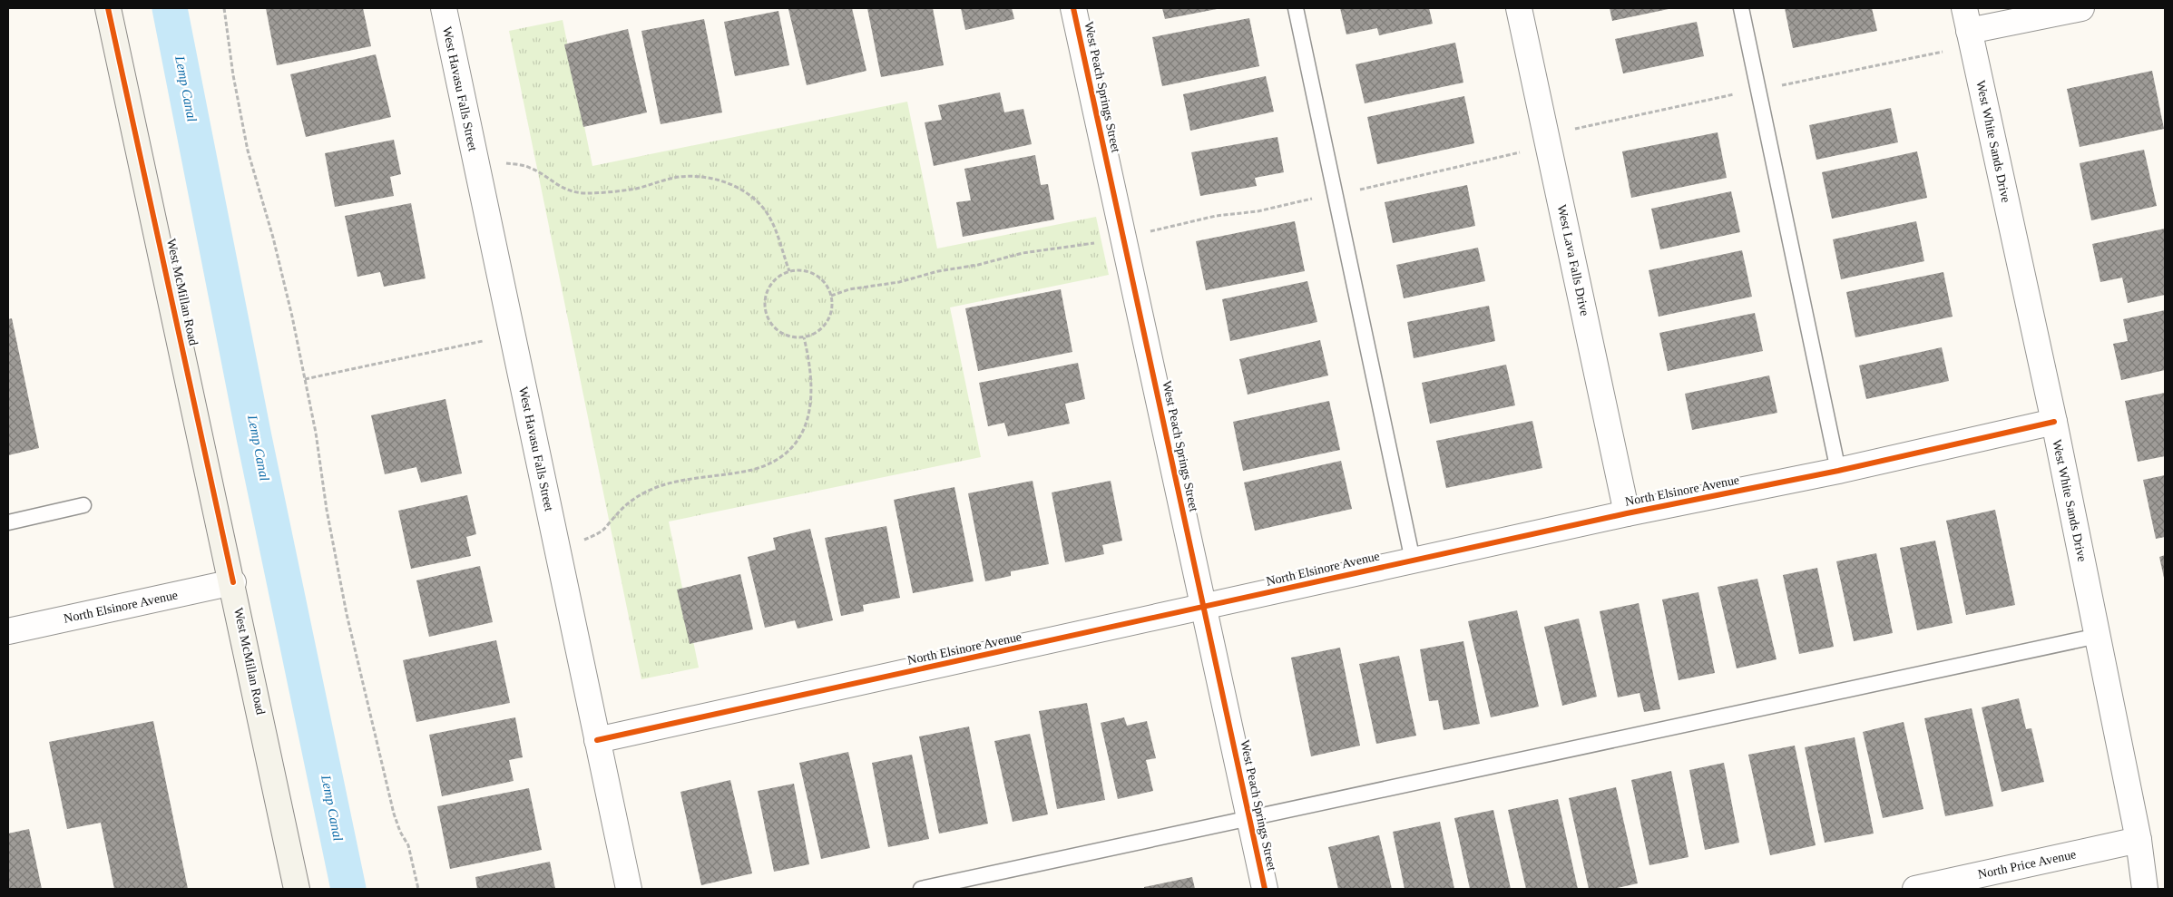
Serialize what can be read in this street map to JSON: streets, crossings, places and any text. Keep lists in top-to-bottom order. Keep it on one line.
{"streets":{"main road":["West McMillan Road"],"street":["West Peach Springs Street","West Havasu Falls Street","West White Sands Drive","West Lava Falls Drive","North Elsinore Avenue","North Price Avenue"]},"crossings":[["West Peach Springs Street","North Elsinore Avenue"],["West Havasu Falls Street","North Elsinore Avenue"],["West White Sands Drive","North Elsinore Avenue"],["West White Sands Drive","North Price Avenue"],["West Lava Falls Drive","North Elsinore Avenue"],["West McMillan Road","North Elsinore Avenue"]],"water":["Lemp Canal"]}
